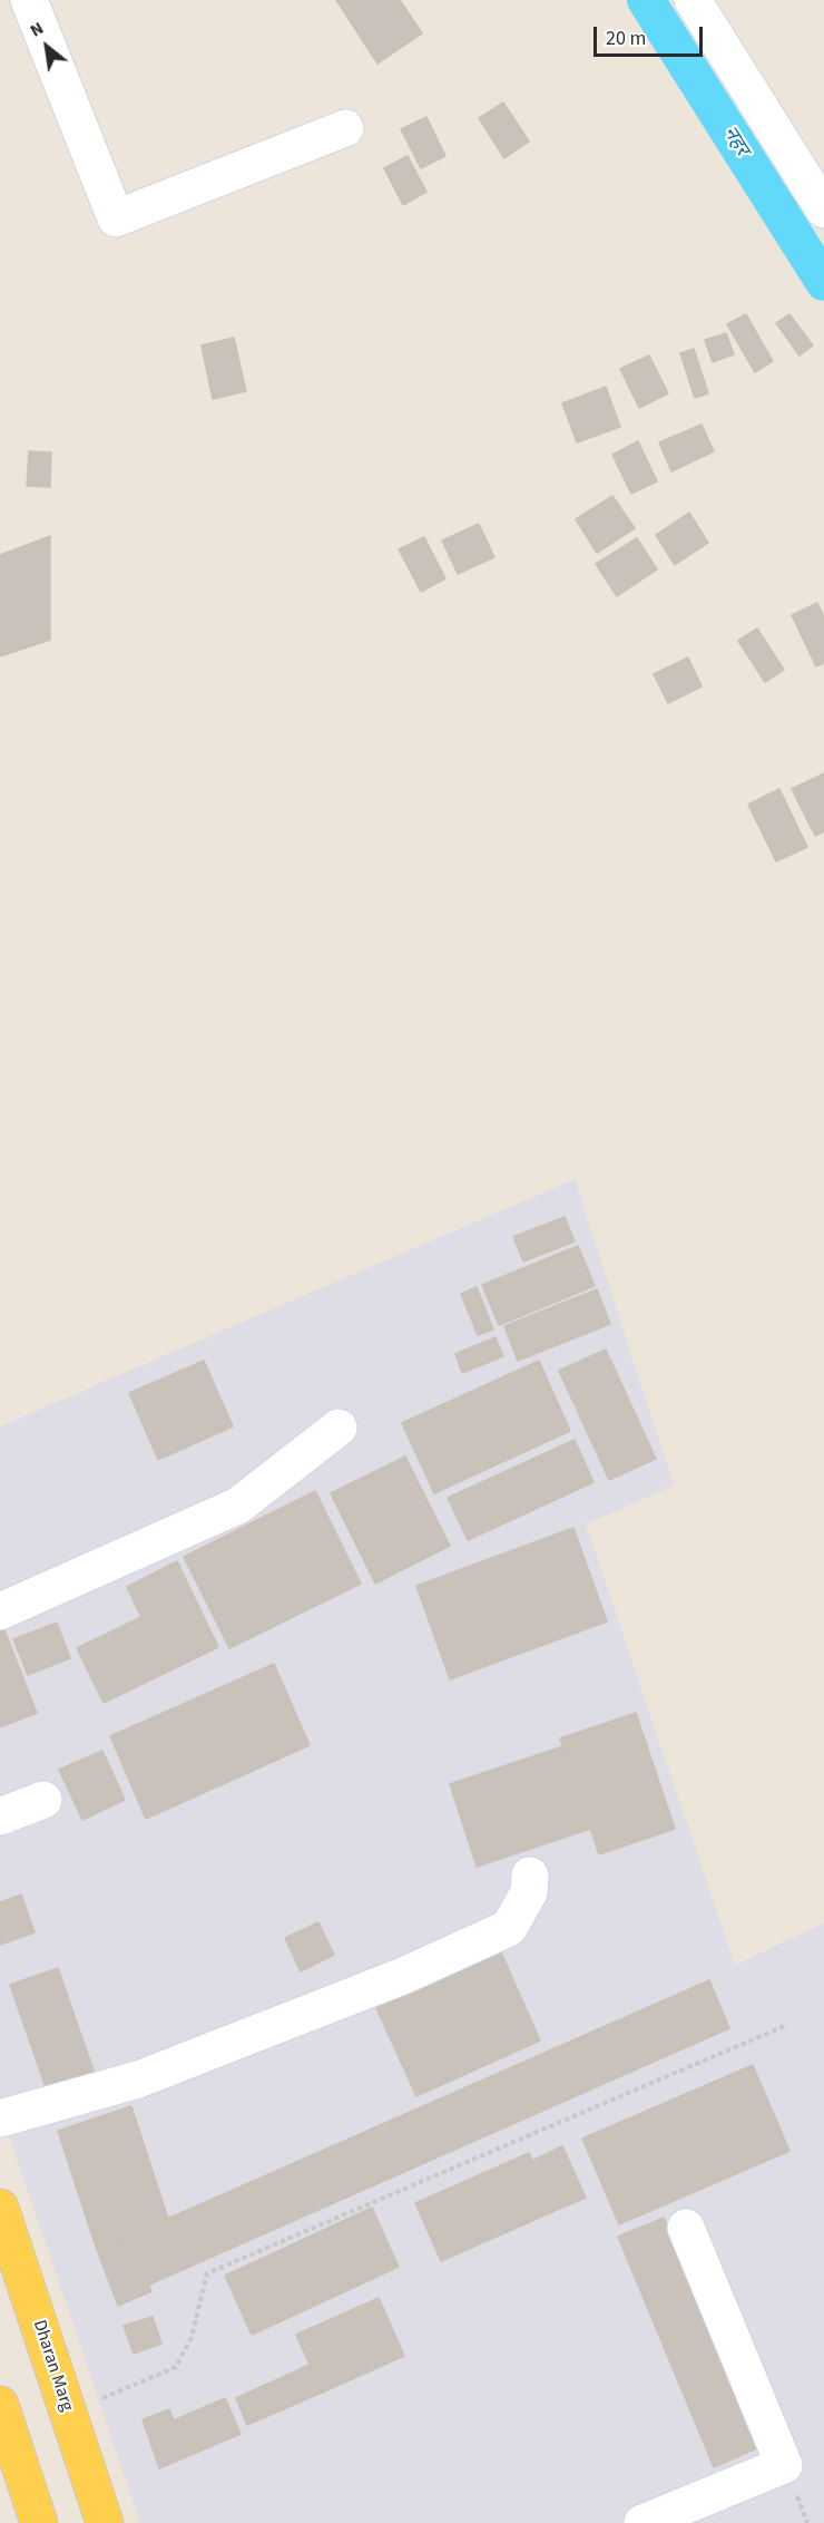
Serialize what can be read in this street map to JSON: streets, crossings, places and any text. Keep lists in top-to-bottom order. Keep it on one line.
{"streets":{"main road":["Dharan Marg"]},"water":["नहर"],"scale_bar":"20 m","north":"top left"}
